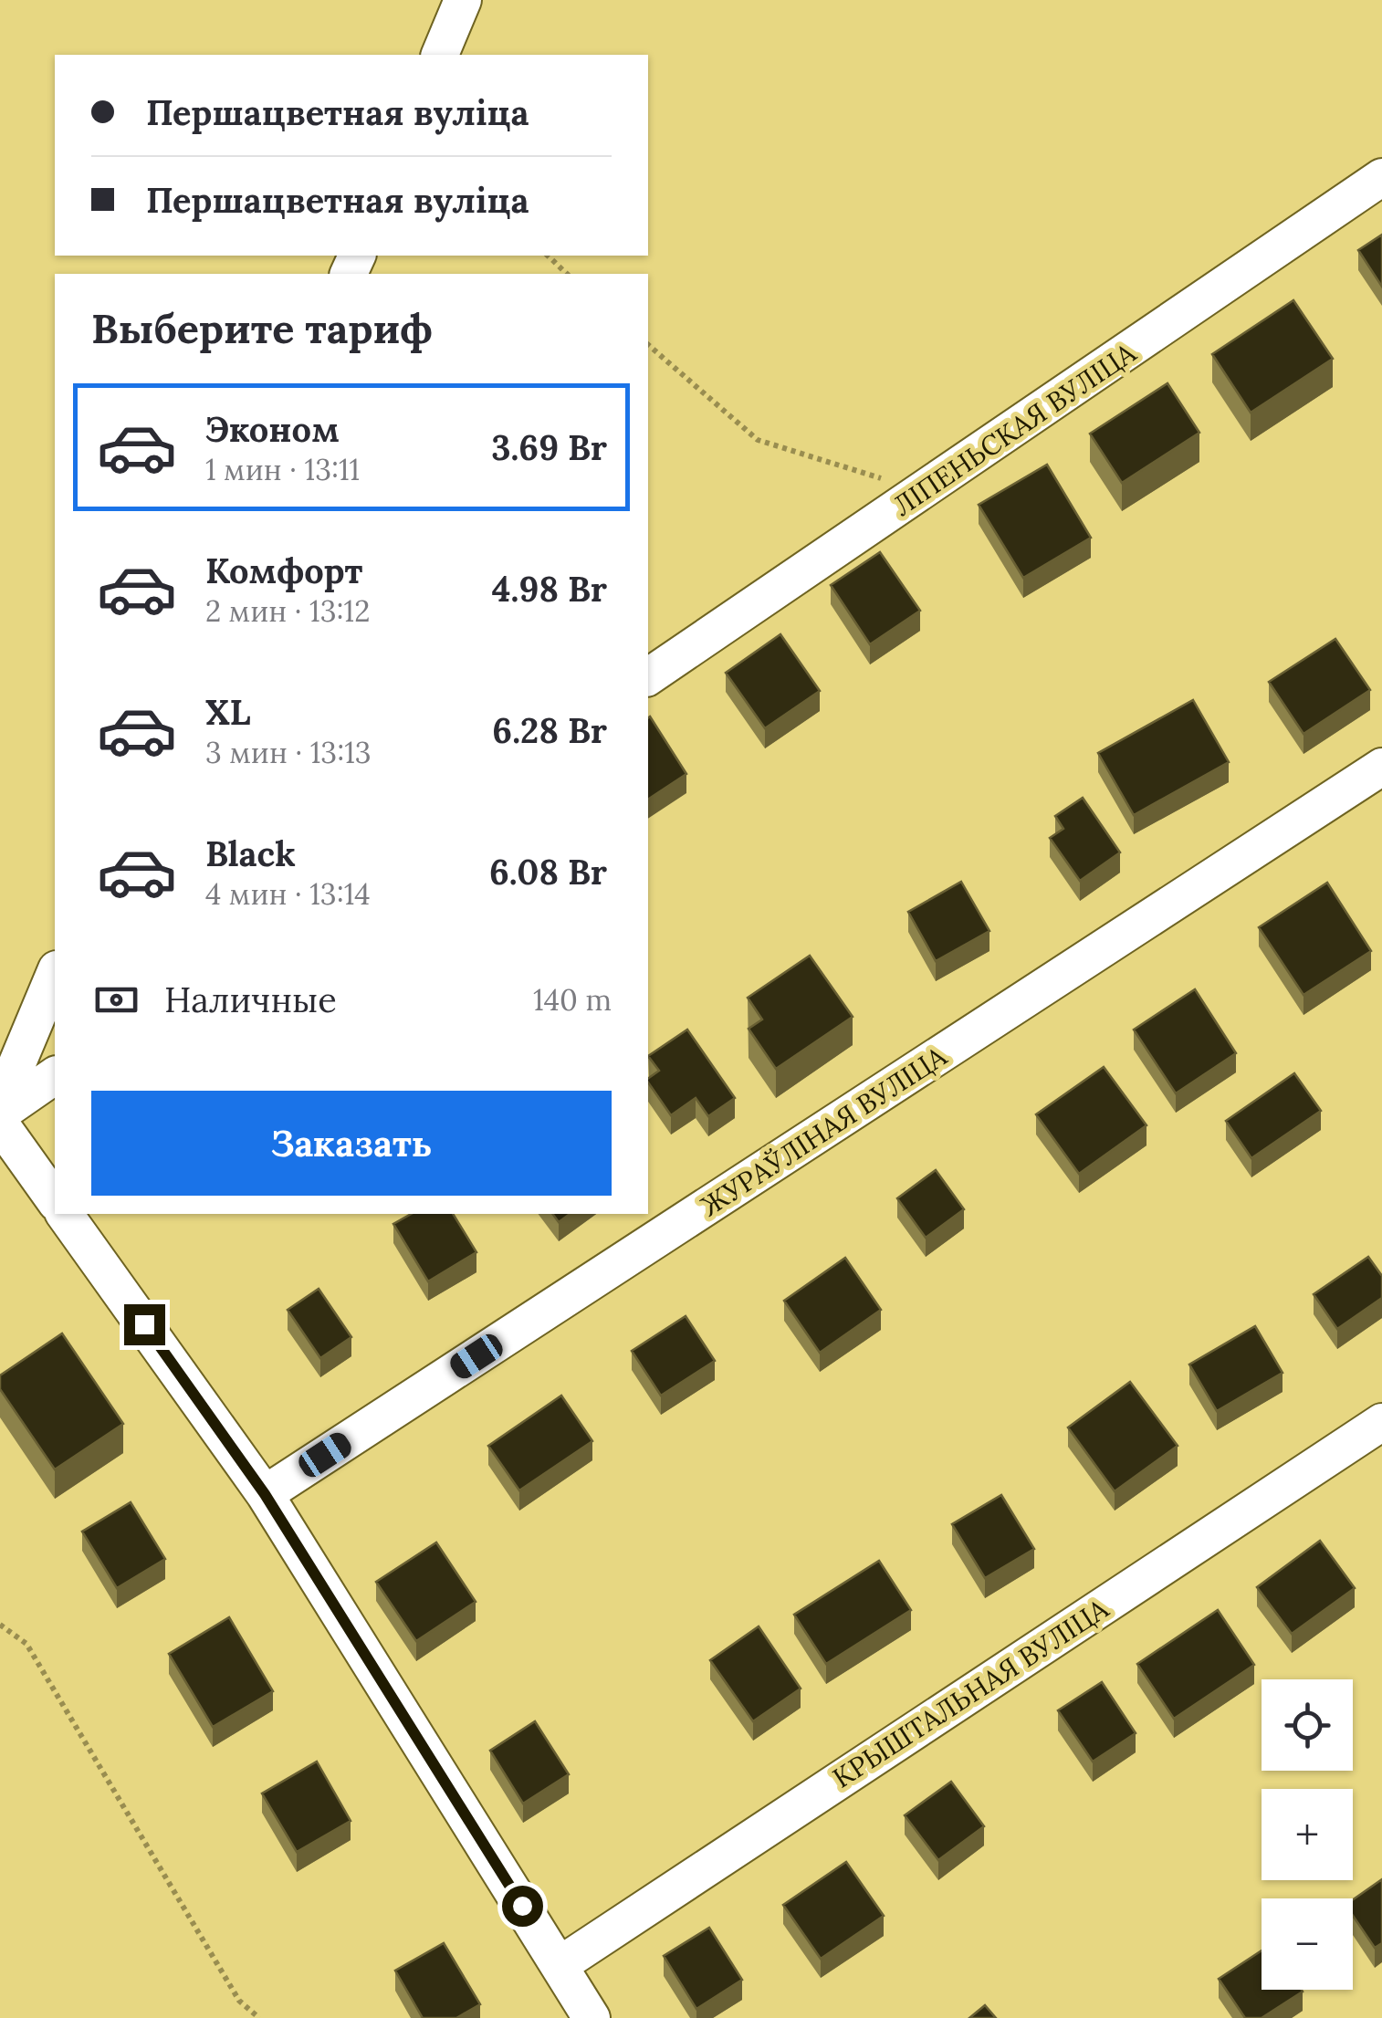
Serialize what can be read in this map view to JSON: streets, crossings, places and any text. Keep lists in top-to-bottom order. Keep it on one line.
{"streets":{"street":["ЛІПЕНЬСКАЯ ВУЛІЦА","ЖУРАЎЛІНАЯ ВУЛІЦА","КРЫШТАЛЬНАЯ ВУЛІЦА"]},"page":{"banner":["Першацветная вуліца","Першацветная вуліца"],"heading":"Выберите тариф","list":[{"name":"Эконом","note":"1 мин · 13:11","value":"3.69 Br"},{"name":"Комфорт","note":"2 мин · 13:12","value":"4.98 Br"},{"name":"XL","note":"3 мин · 13:13","value":"6.28 Br"},{"name":"Black","note":"4 мин · 13:14","value":"6.08 Br"}],"pay":["Наличные","140 m"],"buttons":"Заказать","map_buttons":["+","−"]}}
